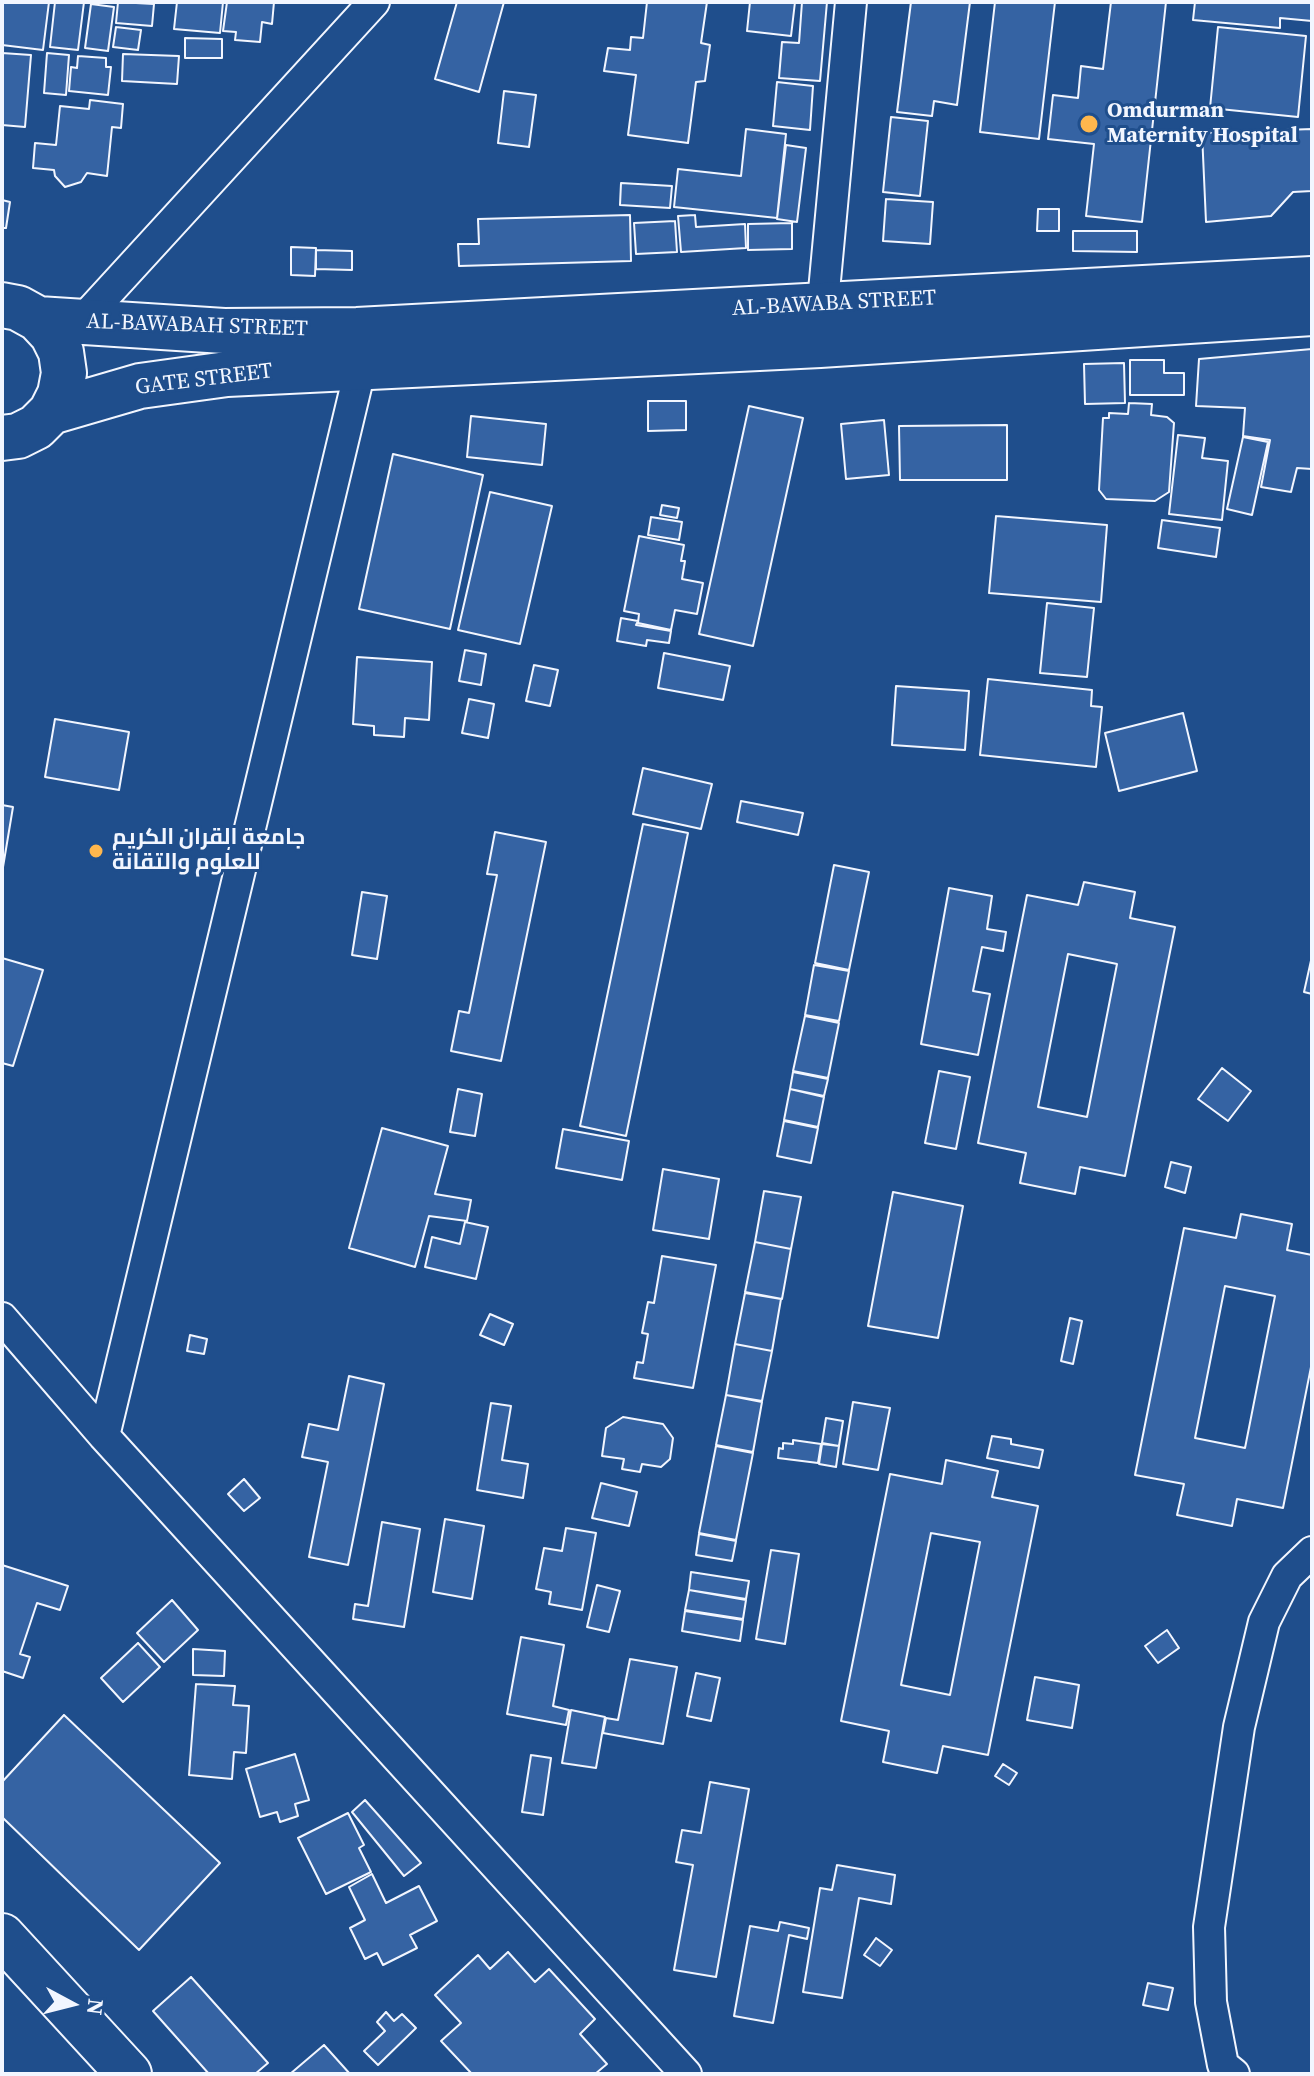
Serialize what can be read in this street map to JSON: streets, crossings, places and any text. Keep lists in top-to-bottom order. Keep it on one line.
{"streets":{"main road":["AL-BAWABA STREET","AL-BAWABAH STREET","GATE STREET"]},"crossings":[["AL-BAWABA STREET","AL-BAWABAH STREET"],["AL-BAWABA STREET","GATE STREET"]],"places":["Omdurman Maternity Hospital","جامعة القران الكريم للعلوم والتقانة"],"north":"right"}
